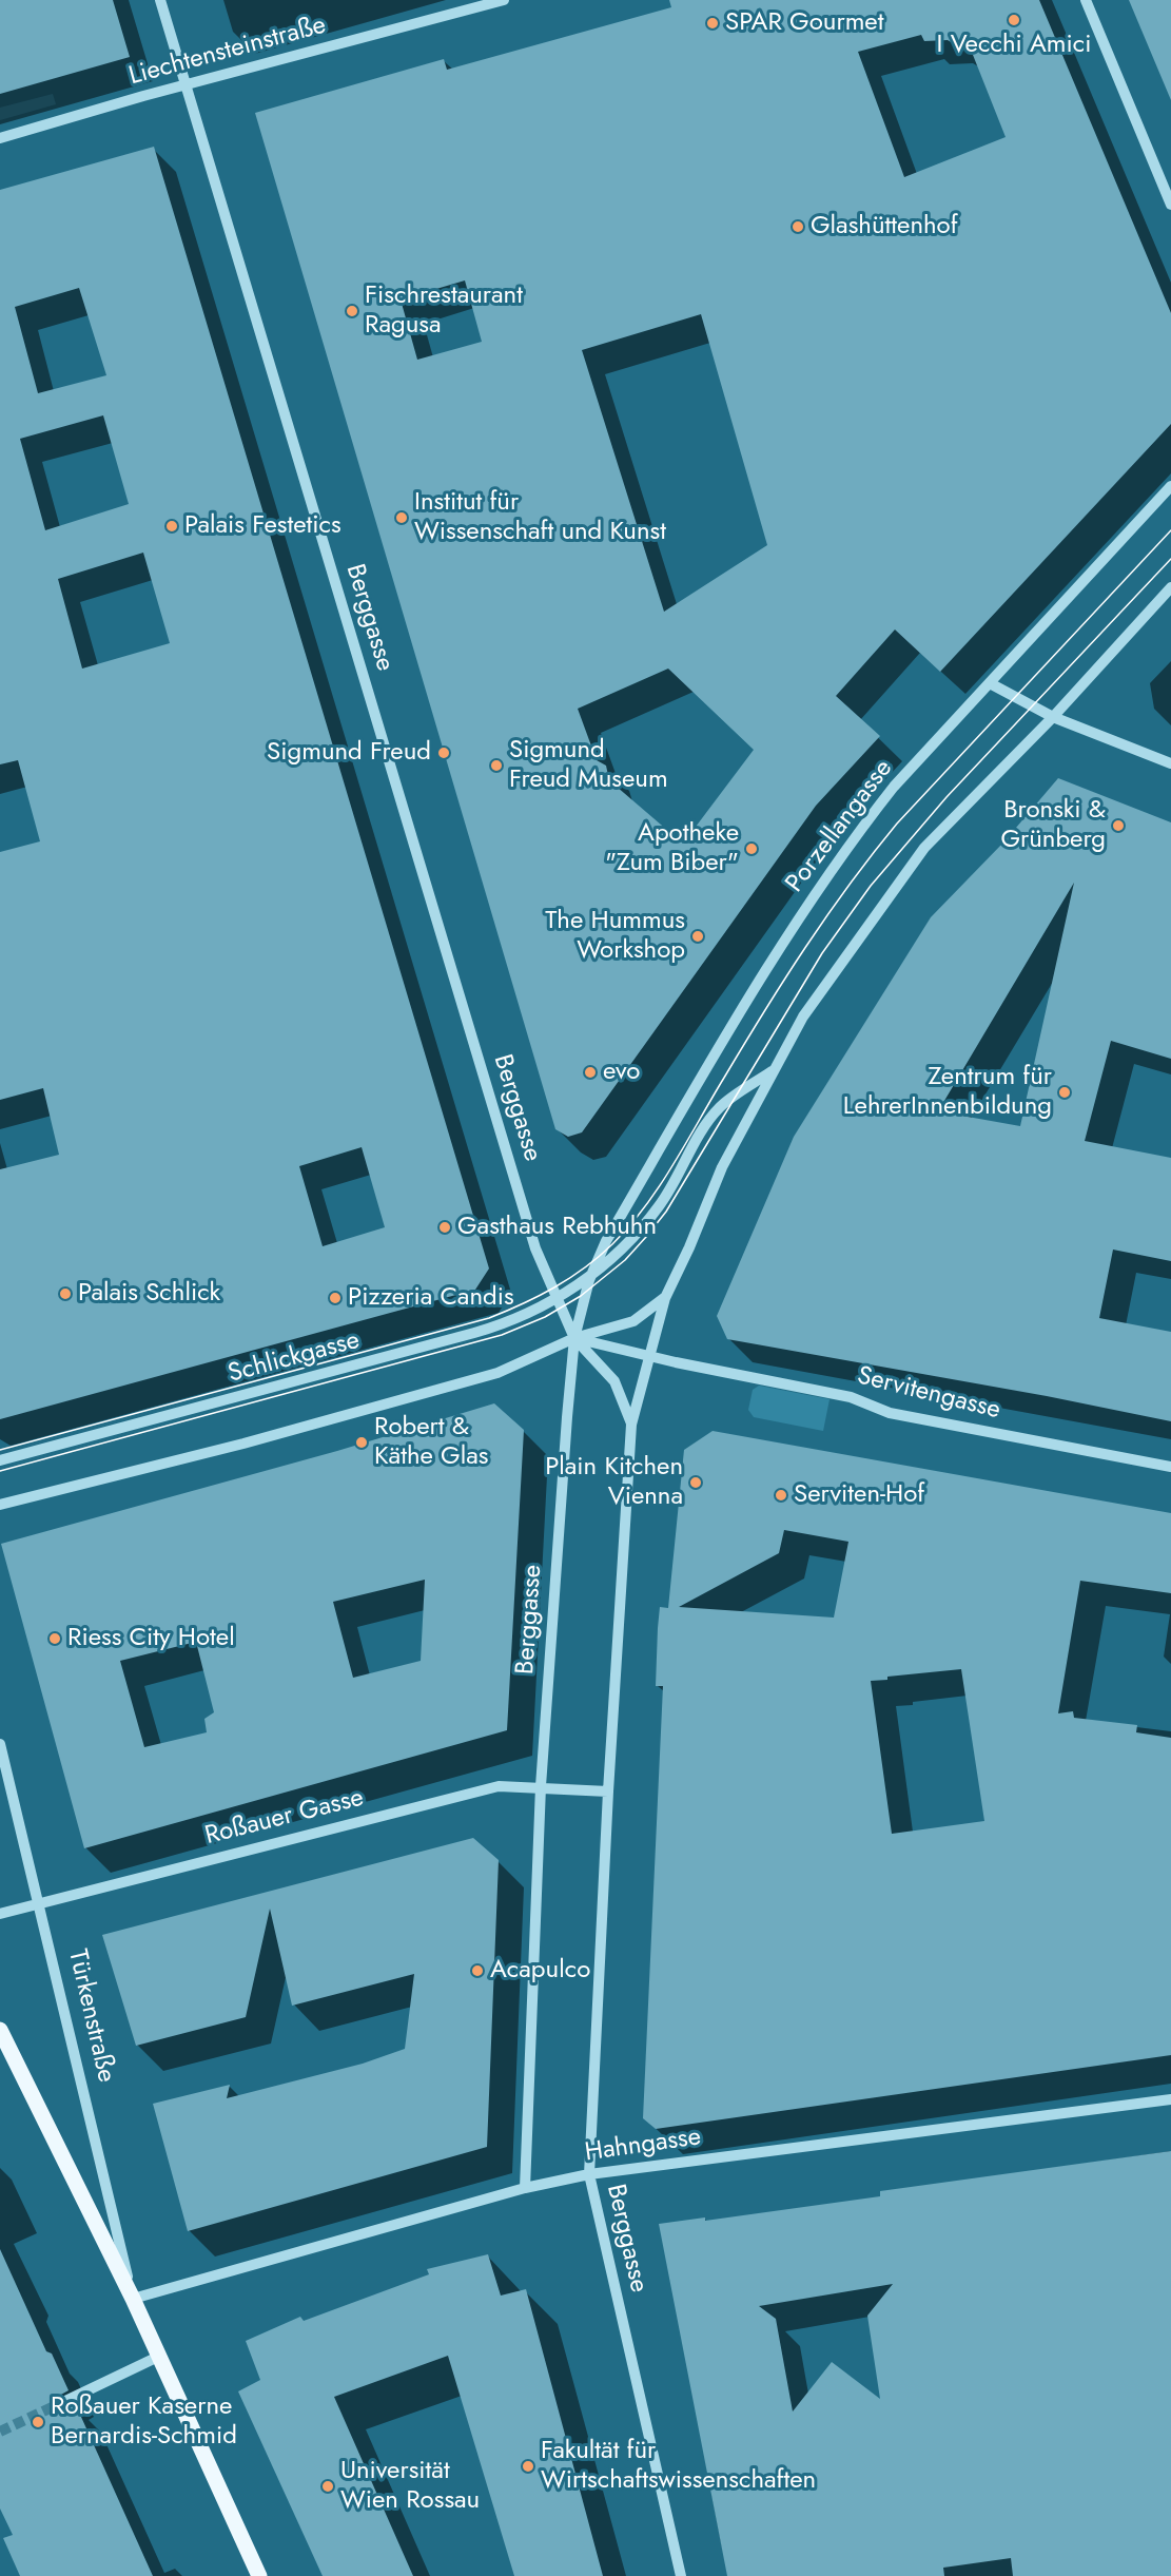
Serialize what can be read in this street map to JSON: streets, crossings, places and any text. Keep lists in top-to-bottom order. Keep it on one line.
{"streets":{"main road":["Türkenstraße"],"street":["Liechtensteinstraße","Berggasse","Porzellangasse","Schlickgasse","Servitengasse","Roßauer Gasse","Hahngasse"]},"crossings":[["Liechtensteinstraße","Berggasse"],["Berggasse","Porzellangasse"],["Berggasse","Schlickgasse"],["Berggasse","Servitengasse"],["Berggasse","Roßauer Gasse"],["Berggasse","Hahngasse"],["Porzellangasse","Schlickgasse"],["Porzellangasse","Servitengasse"],["Roßauer Gasse","Türkenstraße"],["Türkenstraße","Hahngasse"]],"places":["I Vecchi Amici","SPAR Gourmet","Glashüttenhof","Fischrestaurant Ragusa","Institut für Wissenschaft und Kunst","Palais Festetics","Sigmund Freud","Sigmund Freud Museum","Bronski & Grünberg","Apotheke \"Zum Biber\"","The Hummus Workshop","evo","Zentrum für LehrerInnenbildung","Gasthaus Rebhuhn","Palais Schlick","Pizzeria Candis","Robert & Käthe Glas","Plain Kitchen Vienna","Serviten-Hof","Riess City Hotel","Acapulco","Roßauer Kaserne Bernardis-Schmid","Fakultät für Wirtschaftswissenschaften","Universität Wien Rossau"]}
